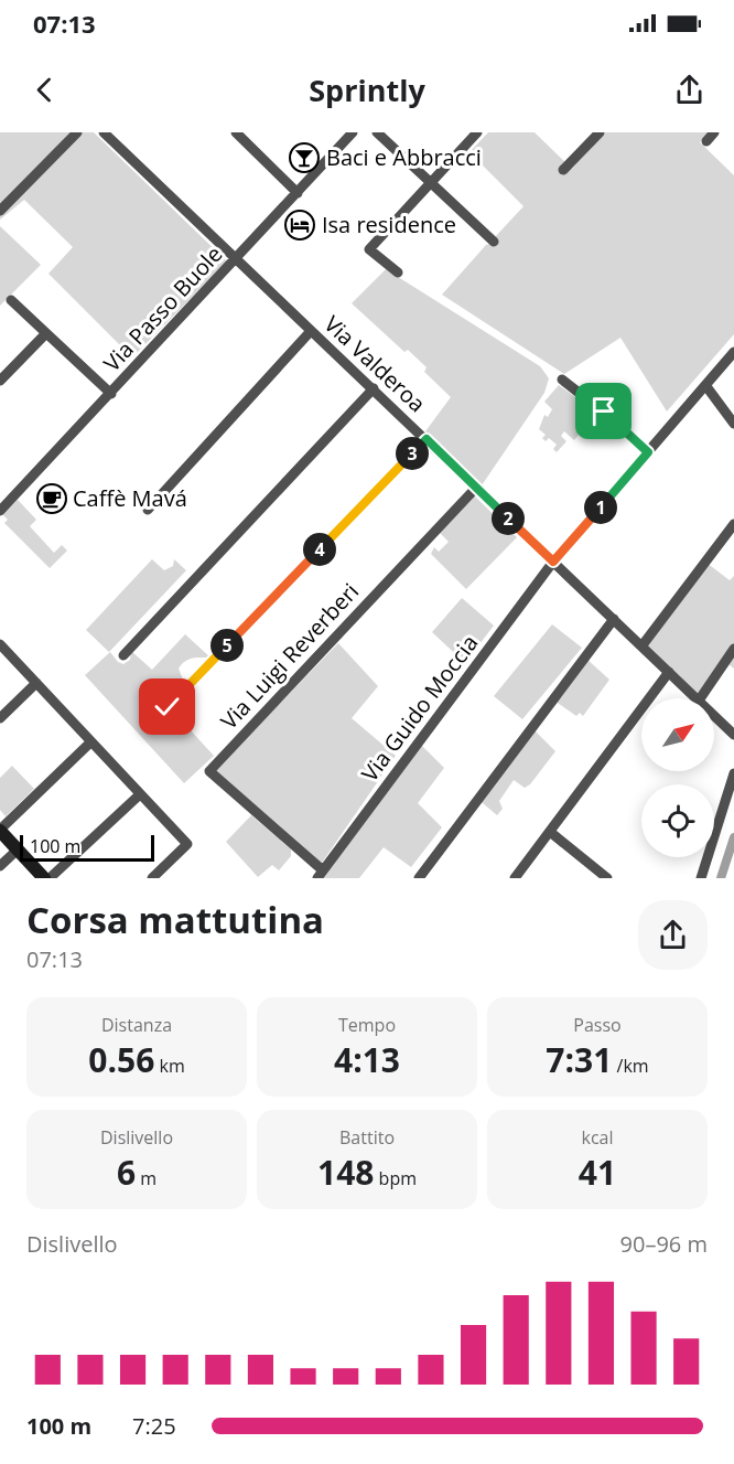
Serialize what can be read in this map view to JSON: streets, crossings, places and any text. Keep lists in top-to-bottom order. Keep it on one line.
{"streets":{"street":["Via Passo Buole","Via Valderoa","Via Luigi Reverberi","Via Guido Moccia"]},"crossings":[["Via Passo Buole","Via Valderoa"],["Via Valderoa","Via Luigi Reverberi"],["Via Valderoa","Via Guido Moccia"],["Via Luigi Reverberi","Via Guido Moccia"]],"places":{"bar":["Baci e Abbracci"],"hotel":["Isa residence"],"cafe":["Caffè Mavá"]},"scale_bar":"100 m","north":"top right","page":{"status":"07:13","header":"Sprintly","pins":["3","1","2","4","5"],"scale":"100 m","heading":["Corsa mattutina","07:13"],"stats":[["Distanza","0.56 km"],["Tempo","4:13"],["Passo","7:31 /km"],["Dislivello","6 m"],["Battito","148 bpm"],["kcal","41"]],"chart":["Dislivello","90–96 m"],"list":[{"name":"100 m","note":"7:25"}]}}
